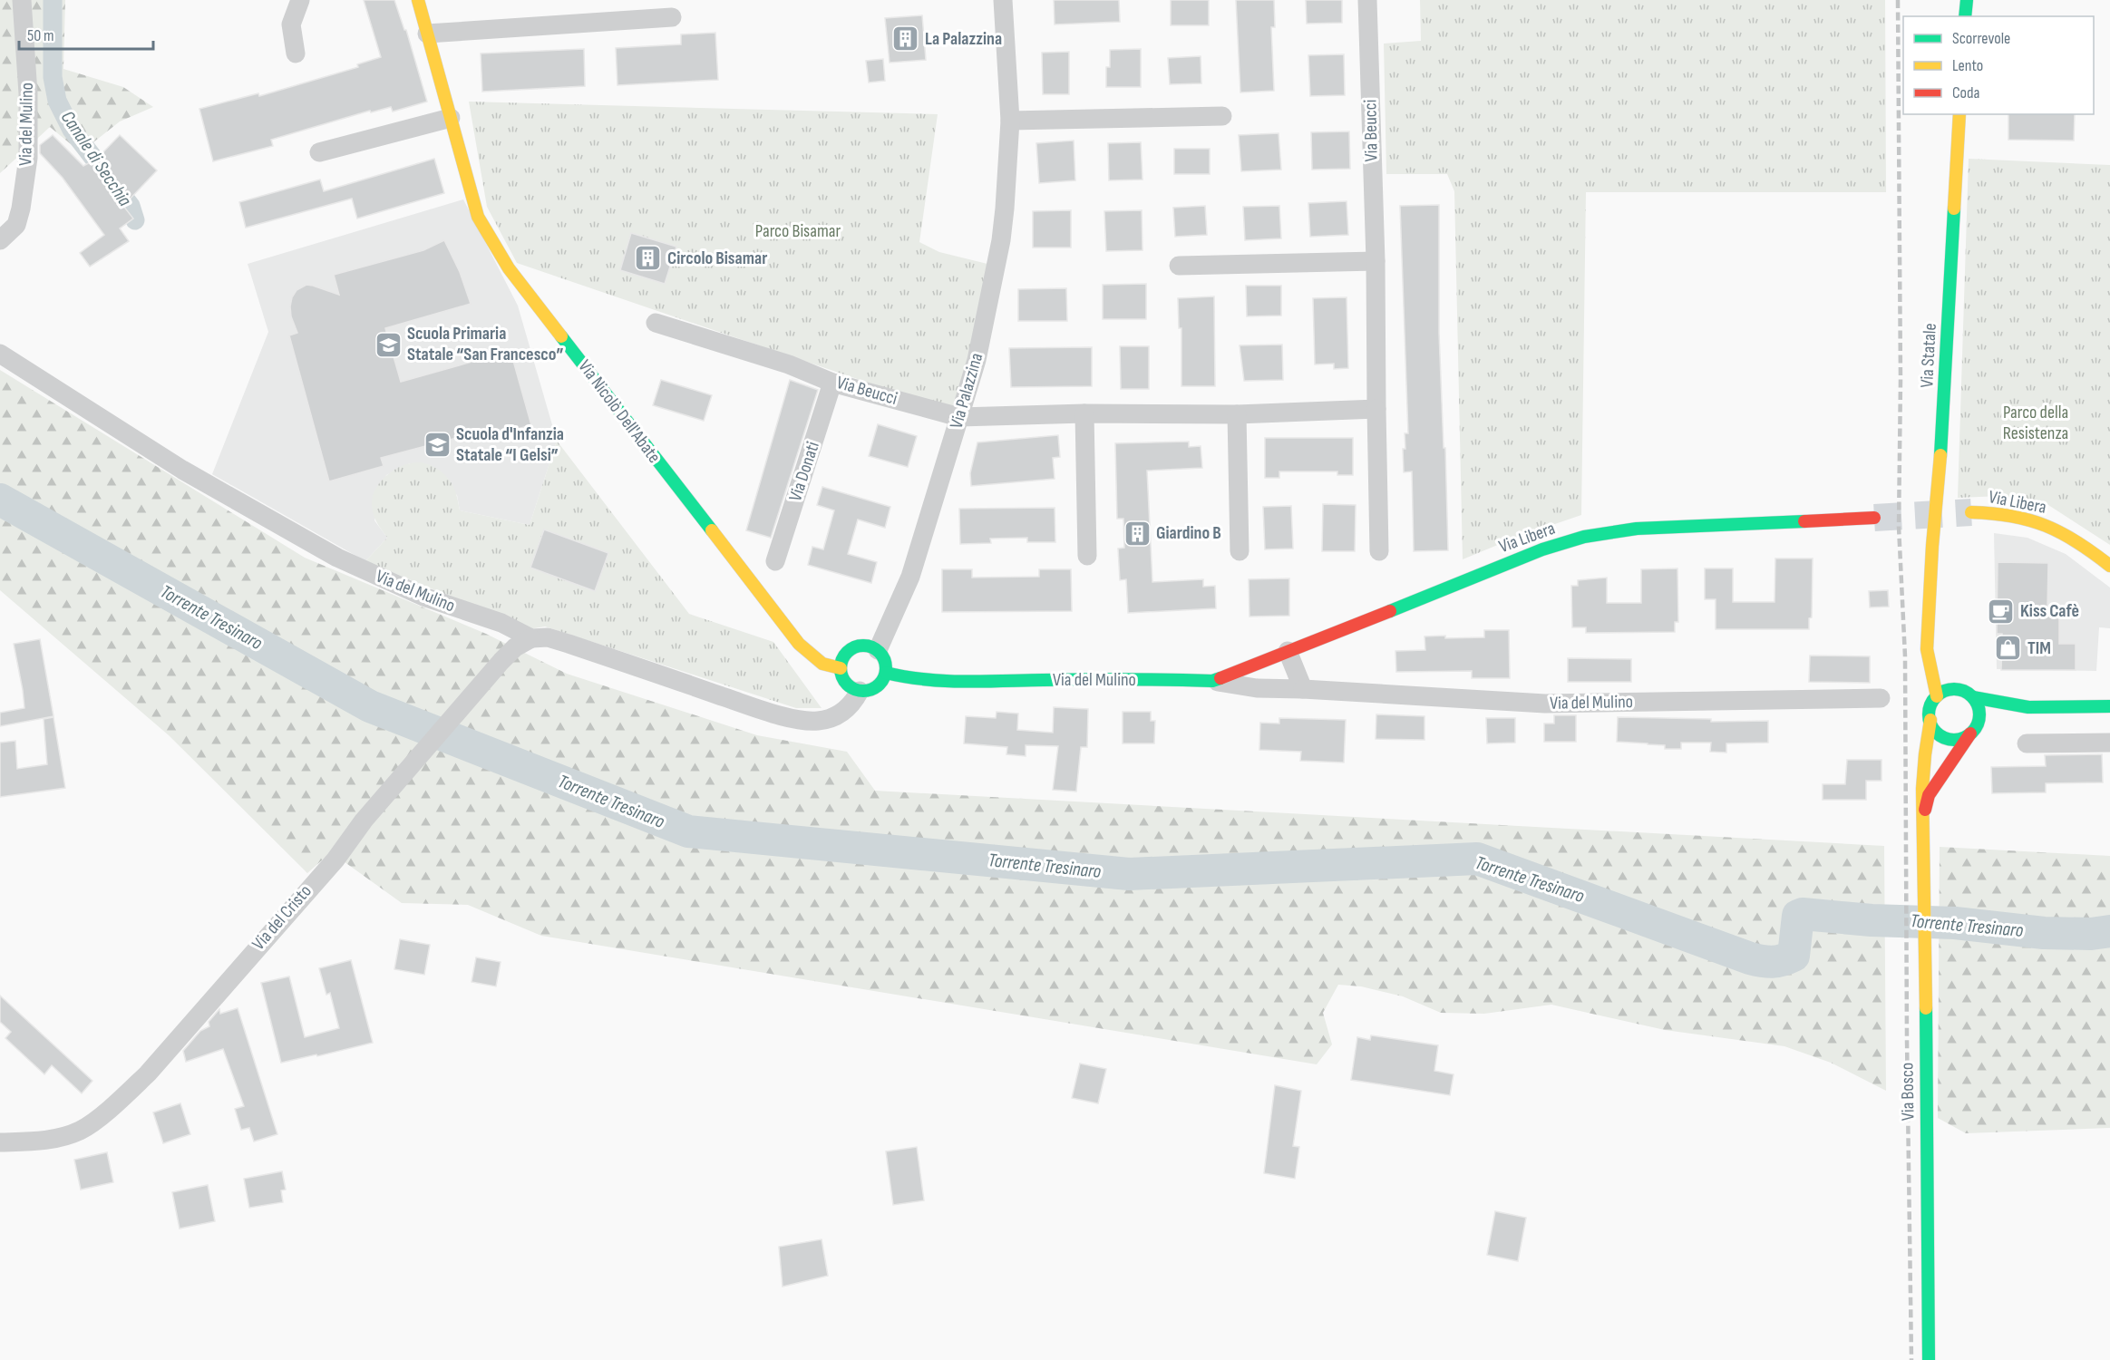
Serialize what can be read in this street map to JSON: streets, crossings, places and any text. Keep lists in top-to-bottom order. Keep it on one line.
{"streets":{"street":["Via del Mulino","Via Beucci","Via Statale","Via Palazzina","Via Nicolò Dell'Abate","Via Donati","Via Libera","Via del Cristo","Via Bosco"]},"crossings":[["Via del Mulino","Via Palazzina"],["Via del Mulino","Via Nicolò Dell'Abate"],["Via del Mulino","Via Libera"],["Via del Mulino","Via del Cristo"],["Via Beucci","Via Palazzina"],["Via Beucci","Via Donati"],["Via Statale","Via Bosco"],["Via Palazzina","Via Nicolò Dell'Abate"]],"water":["Canale di Secchia","Torrente Tresinaro"],"parks":["Parco Bisamar","Parco della Resistenza"],"places":{"building":["La Palazzina","Circolo Bisamar","Giardino B"],"school or university":["Scuola Primaria Statale “San Francesco”","Scuola d'Infanzia Statale “I Gelsi”"],"cafe":["Kiss Cafè"],"shop":["TIM"]},"legend":["Scorrevole","Lento","Coda"],"scale_bar":"50 m"}
